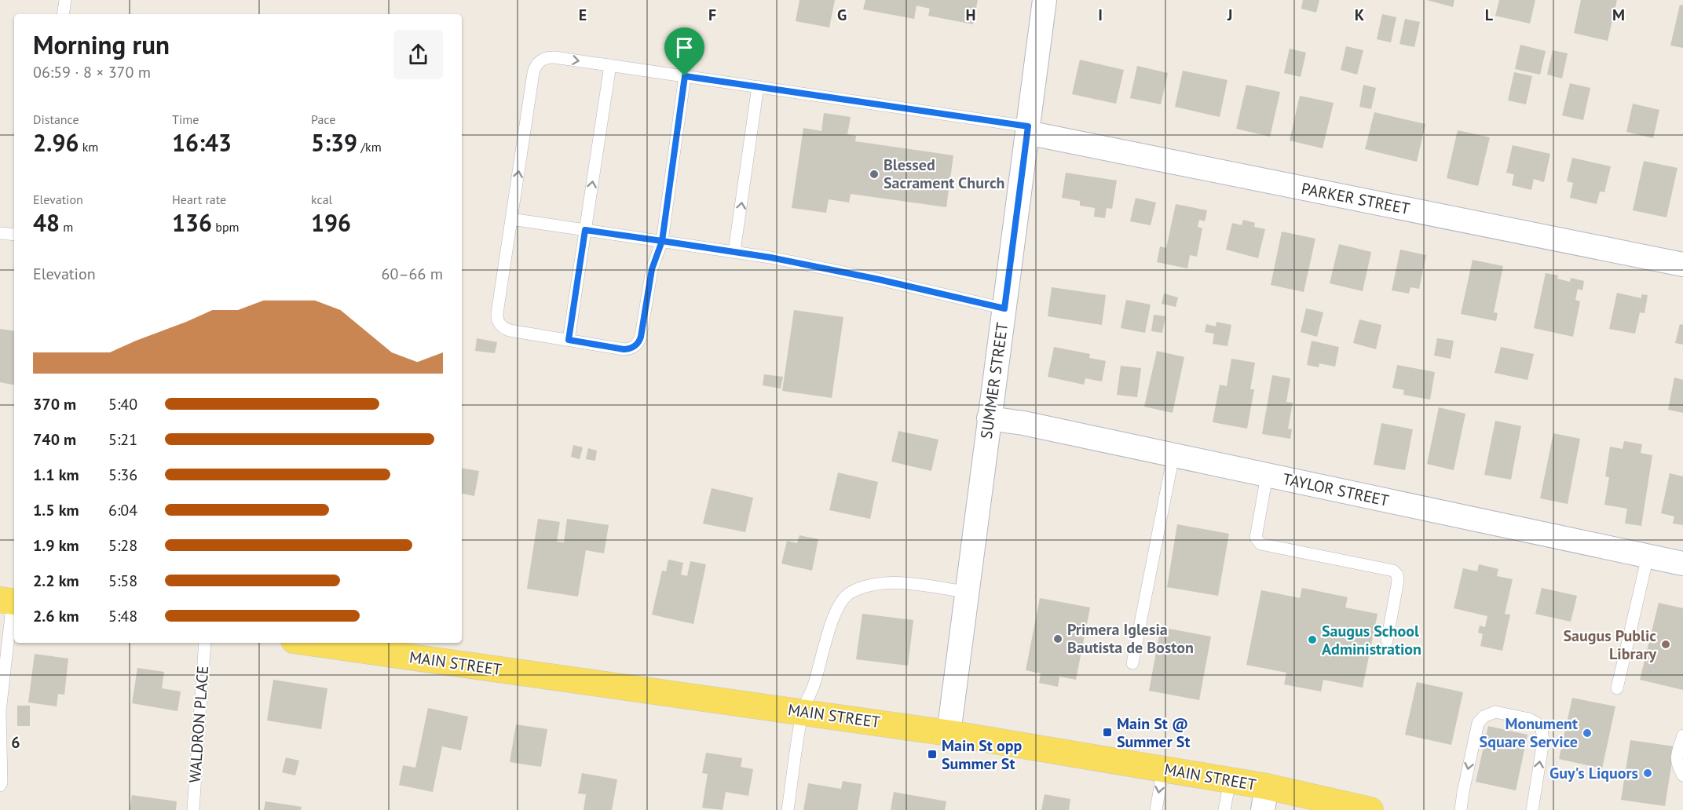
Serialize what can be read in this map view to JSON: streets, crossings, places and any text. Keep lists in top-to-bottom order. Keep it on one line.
{"streets":{"main road":["MAIN STREET"],"street":["PARKER STREET","SUMMER STREET","TAYLOR STREET"],"lane":["WALDRON PLACE"]},"crossings":[["PARKER STREET","SUMMER STREET"],["SUMMER STREET","TAYLOR STREET"],["SUMMER STREET","MAIN STREET"]],"places":{"other":["Blessed Sacrament Church","Primera Iglesia Bautista de Boston","Saugus School Administration","Saugus Public Library","Monument Square Service","Guy's Liquors"],"transit":["Main St @ Summer St","Main St opp Summer St"]},"page":{"heading":["Morning run","06:59 · 8 × 370 m"],"stats":[["Distance","2.96 km"],["Time","16:43"],["Pace","5:39 /km"],["Elevation","48 m"],["Heart rate","136 bpm"],["kcal","196"]],"chart":["Elevation","60–66 m"],"list":[{"name":"370 m","note":"5:40"},{"name":"740 m","note":"5:21"},{"name":"1.1 km","note":"5:36"},{"name":"1.5 km","note":"6:04"},{"name":"1.9 km","note":"5:28"},{"name":"2.2 km","note":"5:58"},{"name":"2.6 km","note":"5:48"}]},"grid":{"columns":["E","F","G","H","I","J","K","L","M"],"rows":["6"]}}
